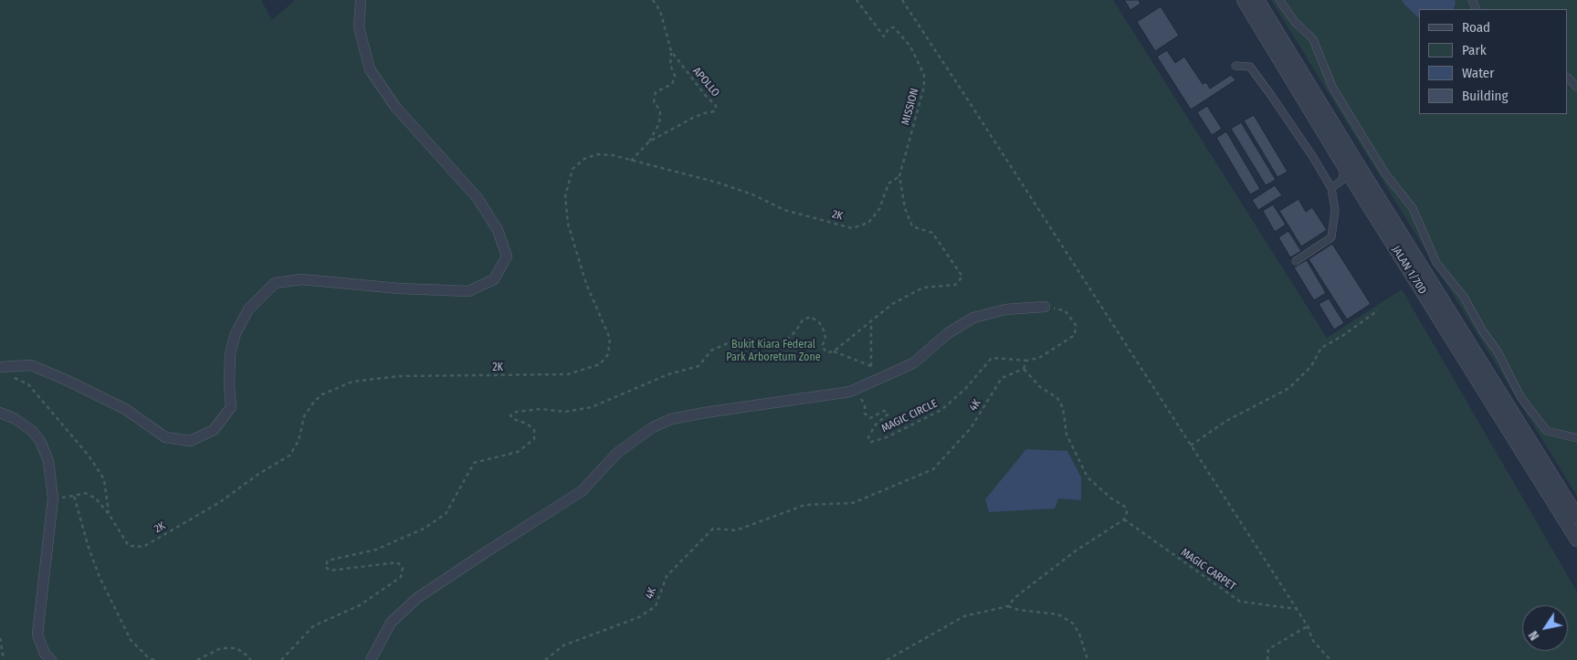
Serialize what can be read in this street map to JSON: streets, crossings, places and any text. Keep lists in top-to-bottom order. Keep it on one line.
{"streets":{"street":["JALAN 1/70D"],"path":["APOLLO","MISSION","2K","4K","MAGIC CIRCLE","MAGIC CARPET"]},"crossings":[["APOLLO","2K"],["MISSION","2K"]],"parks":["Bukit Kiara Federal Park Arboretum Zone"],"legend":["Road","Park","Water","Building"],"north":"bottom left"}
